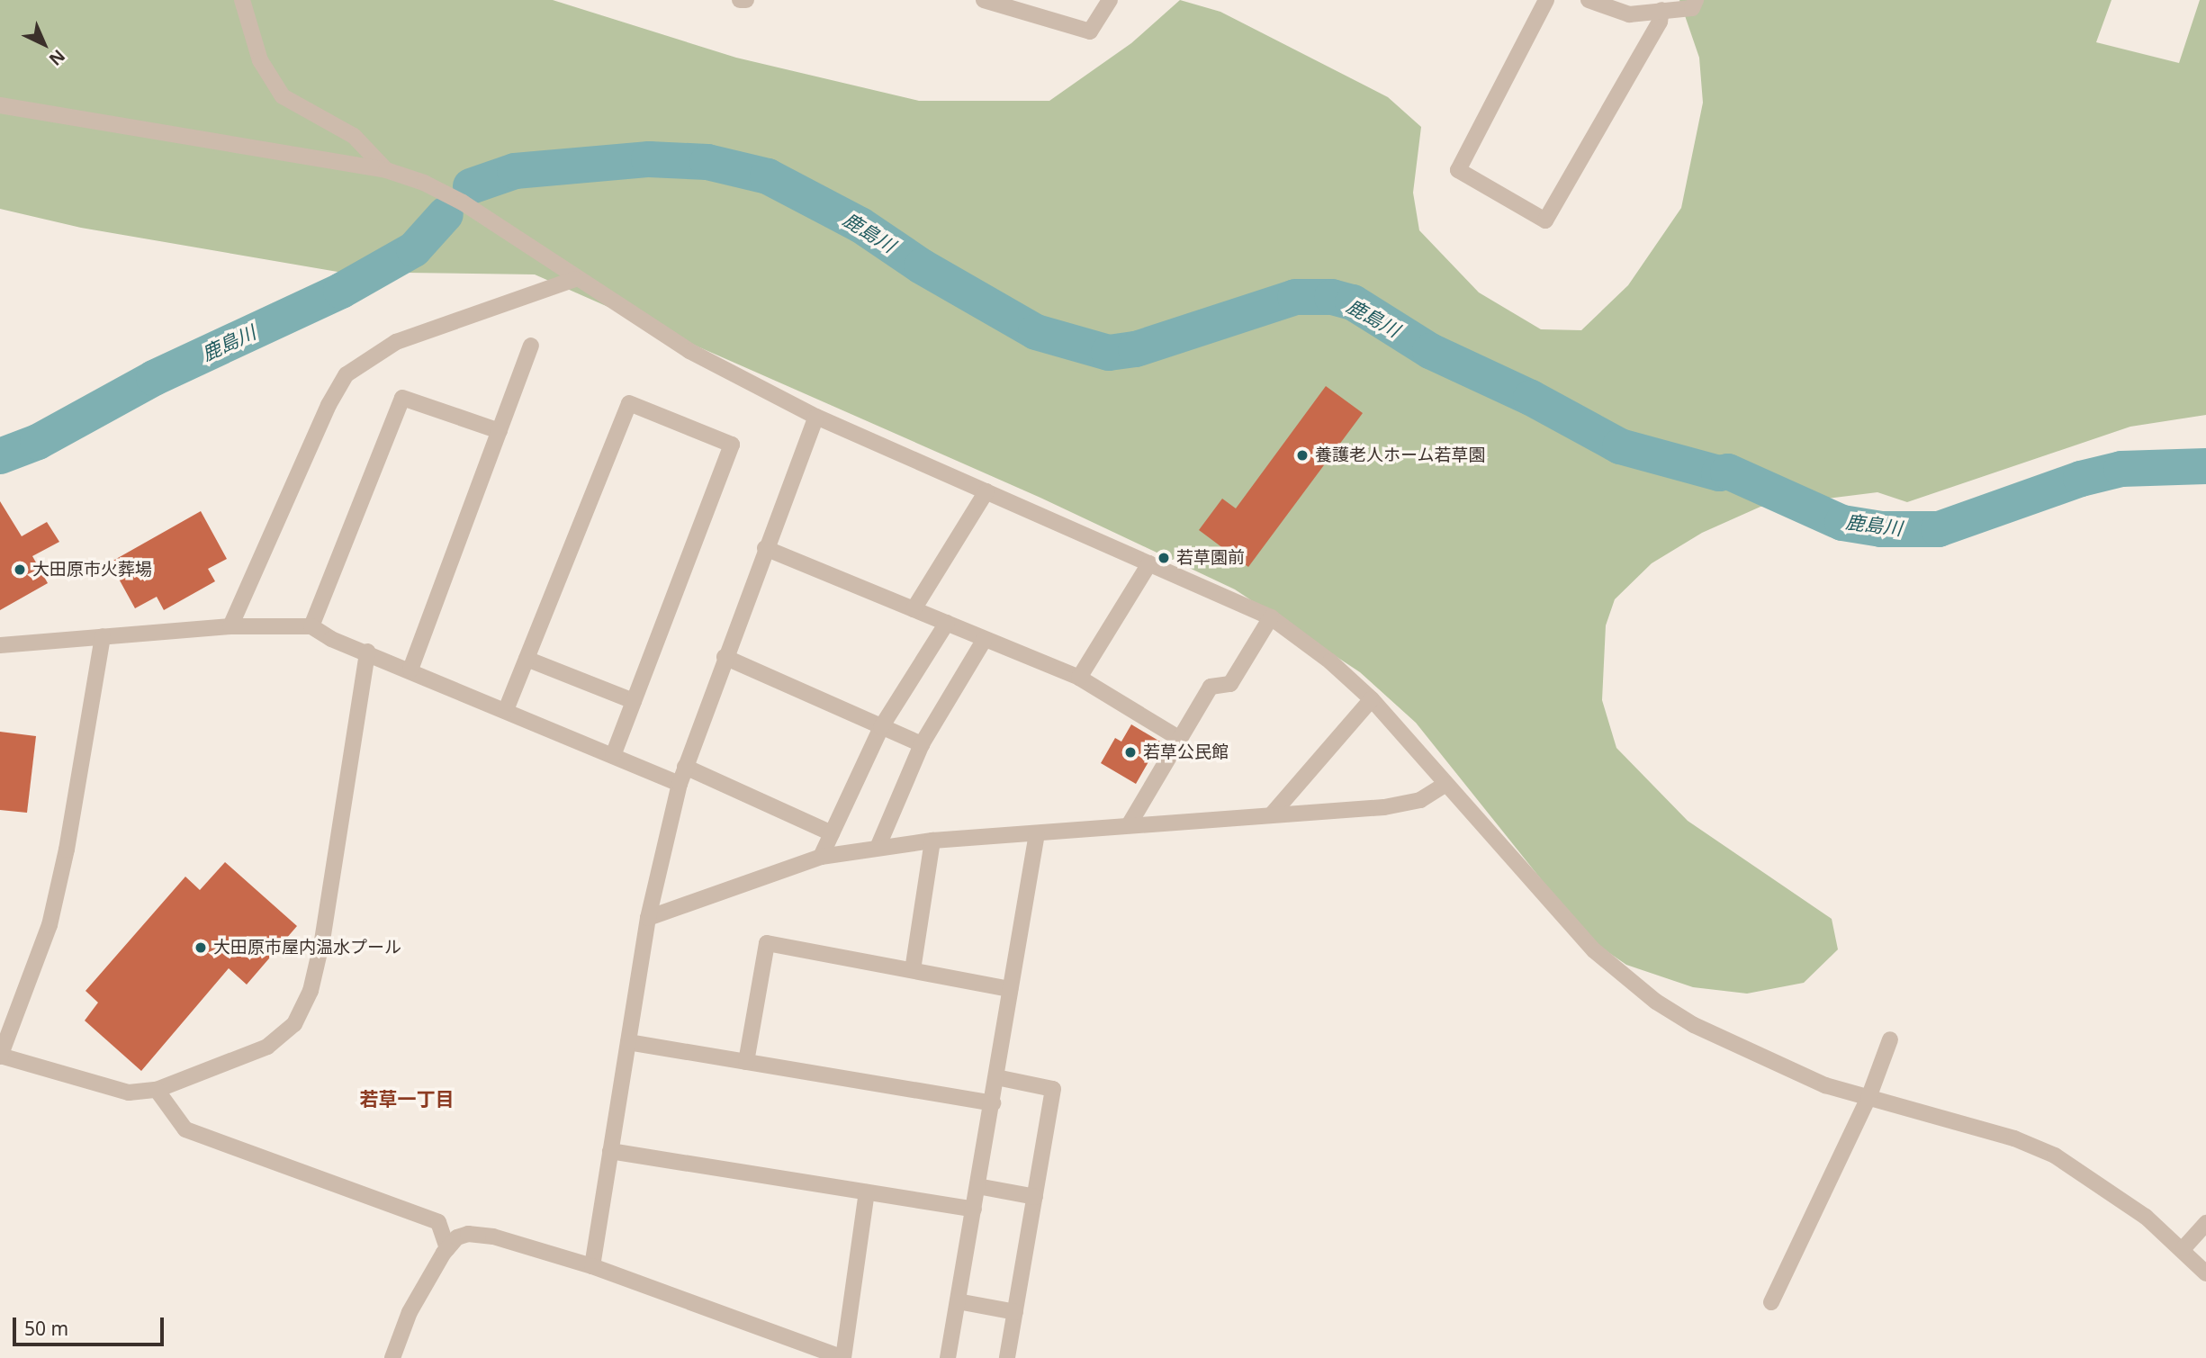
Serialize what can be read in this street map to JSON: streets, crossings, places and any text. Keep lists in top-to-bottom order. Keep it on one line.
{"districts":["若草一丁目"],"water":["鹿島川"],"places":["養護老人ホーム若草園","若草園前","大田原市火葬場","若草公民館","大田原市屋内温水プール"],"scale_bar":"50 m","north":"bottom right"}
